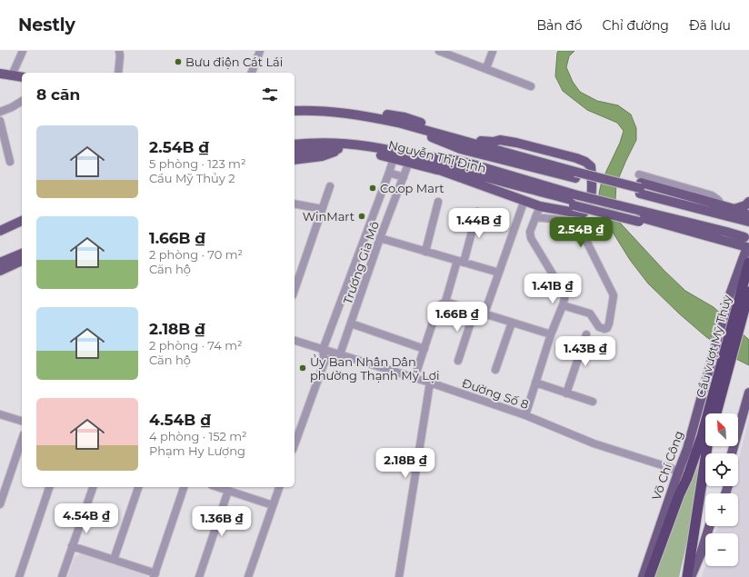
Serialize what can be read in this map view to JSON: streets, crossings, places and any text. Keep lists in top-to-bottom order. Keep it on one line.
{"streets":{"highway":["Cầu vượt Mỹ Thủy","Võ Chí Công"],"main road":["Nguyễn Thị Định"],"street":["Trương Gia Mô","Đường Số 8"]},"crossings":[["Nguyễn Thị Định","Trương Gia Mô"],["Trương Gia Mô","Đường Số 8"],["Đường Số 8","Võ Chí Công"]],"places":["Bưu điện Cát Lái","Co.op Mart","WinMart","Ủy Ban Nhân Dân phường Thạnh Mỹ Lợi"],"north":"top left","page":{"header":"Nestly","nav":["Bản đồ","Chỉ đường","Đã lưu"],"heading":"8 căn","list":[{"name":"2.54B ₫","note":"5 phòng · 123 m² · Cầu Mỹ Thủy 2"},{"name":"1.66B ₫","note":"2 phòng · 70 m² · Căn hộ"},{"name":"2.18B ₫","note":"2 phòng · 74 m² · Căn hộ"},{"name":"4.54B ₫","note":"4 phòng · 152 m² · Phạm Hy Lượng"}],"price":["1.44B ₫","2.54B ₫","1.41B ₫","1.66B ₫","1.43B ₫","2.18B ₫","4.54B ₫","1.36B ₫"],"map_buttons":["+","−"]}}
